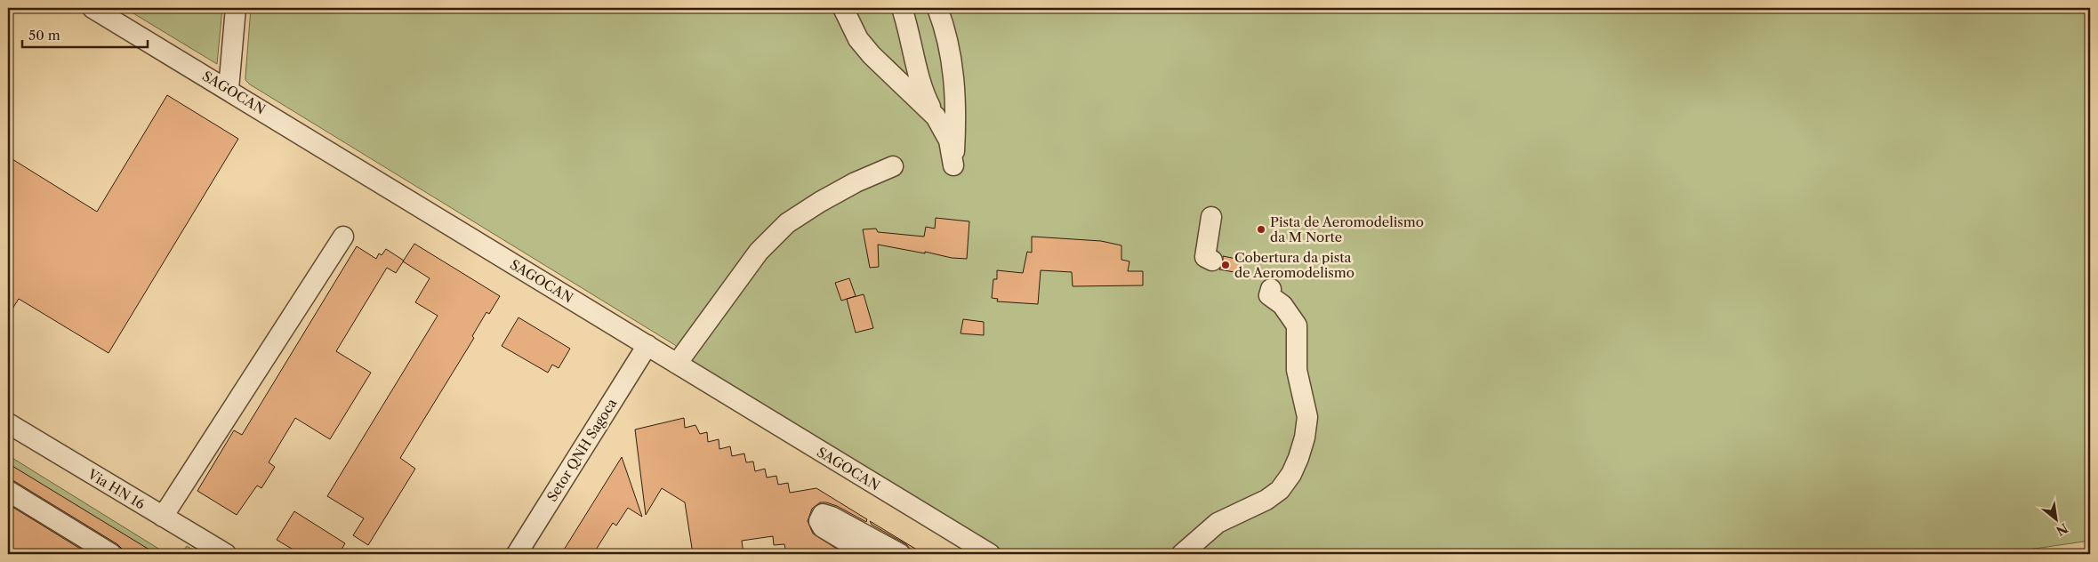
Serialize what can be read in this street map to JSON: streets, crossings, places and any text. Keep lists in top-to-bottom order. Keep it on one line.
{"streets":{"street":["SAGOCAN","Setor QNH Sagoca","Via HN 16"]},"crossings":[["SAGOCAN","Setor QNH Sagoca"]],"places":["Pista de Aeromodelismo da M Norte","Cobertura da pista de Aeromodelismo"],"scale_bar":"50 m","north":"bottom right"}
